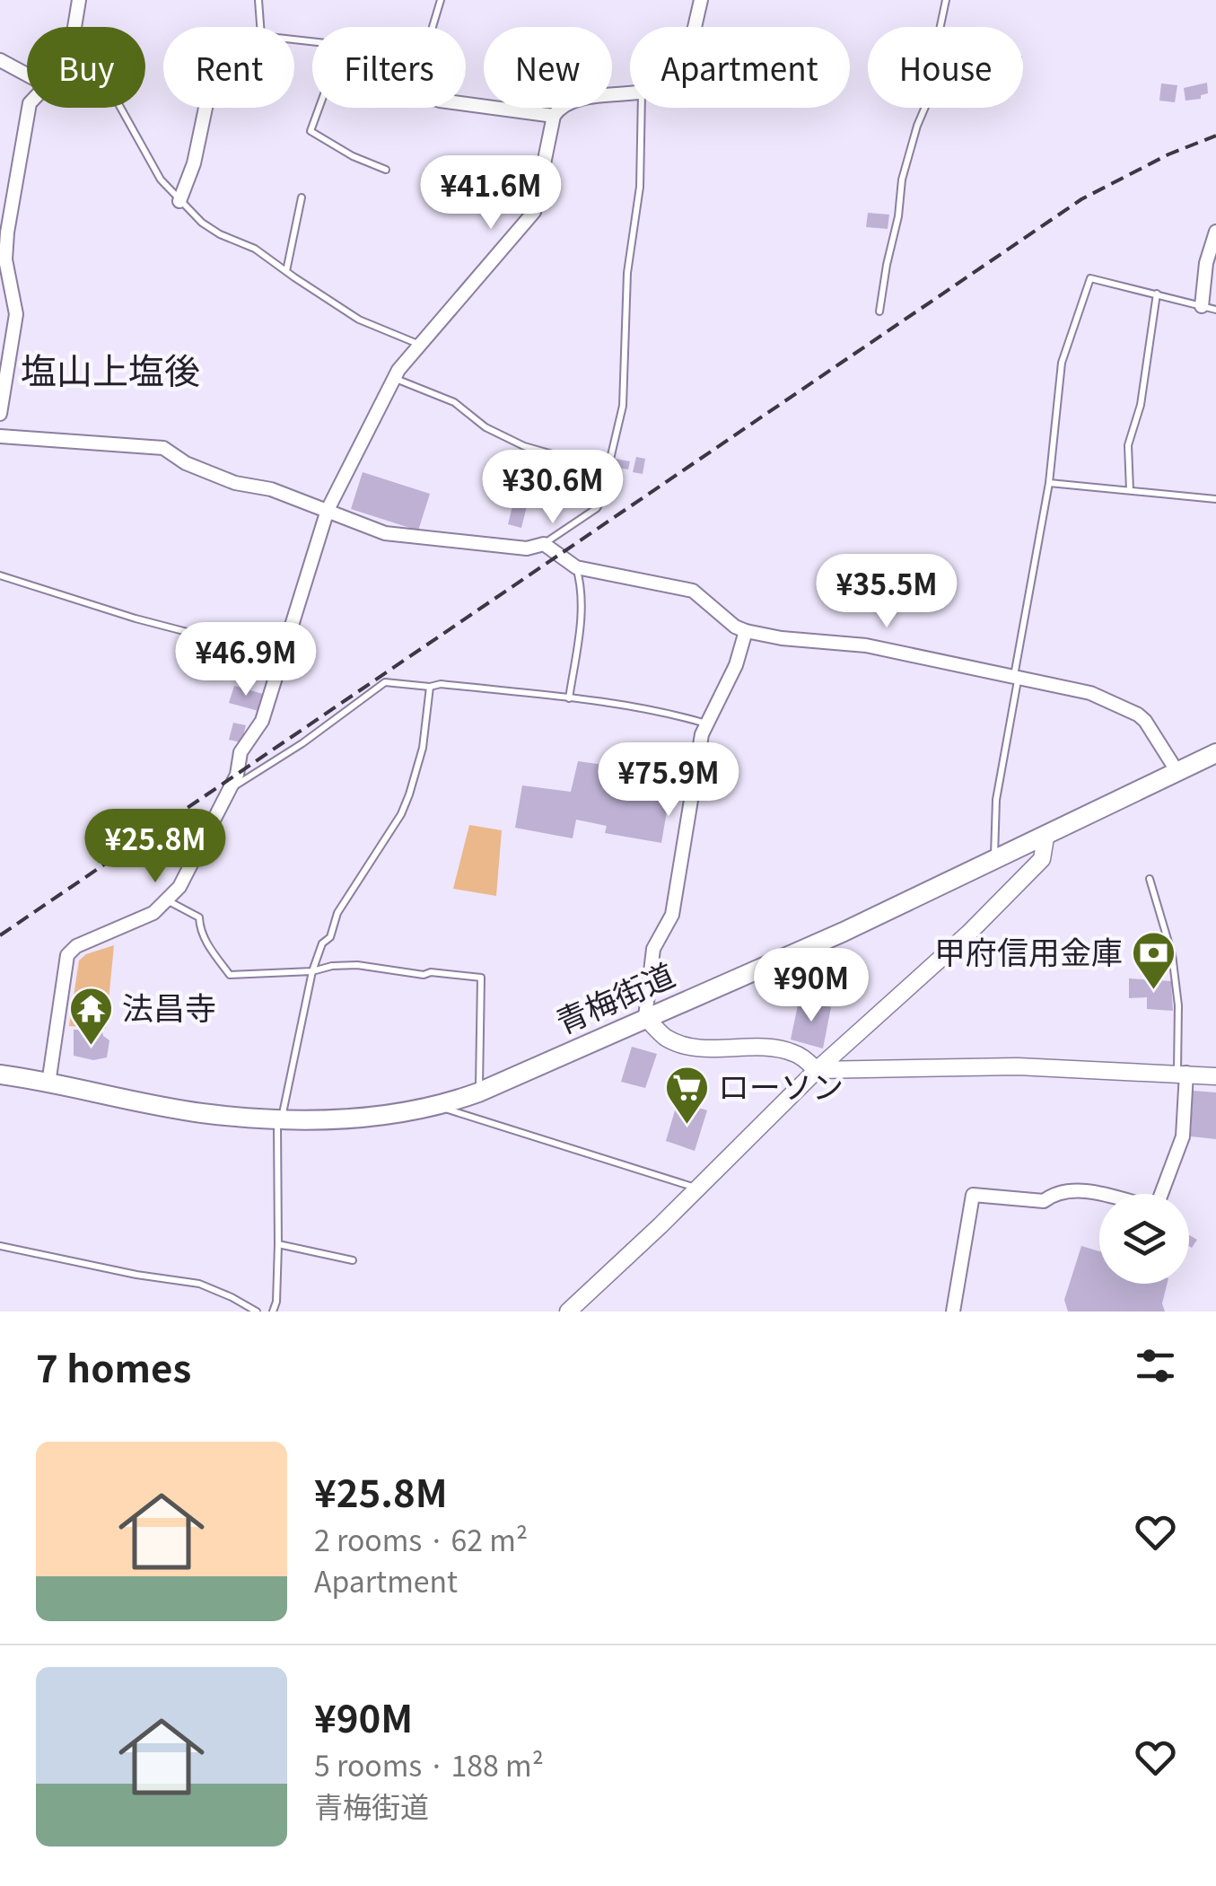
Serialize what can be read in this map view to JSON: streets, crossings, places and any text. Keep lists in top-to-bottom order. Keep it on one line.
{"streets":{"main road":["青梅街道"]},"districts":["塩山上塩後"],"places":{"bank":["甲府信用金庫"],"temple":["法昌寺"],"supermarket":["ローソン"]},"page":{"chip":["Buy","Rent","Filters","New","Apartment","House"],"price":["¥41.6M","¥30.6M","¥35.5M","¥46.9M","¥75.9M","¥25.8M","¥90M"],"heading":"7 homes","list":[{"name":"¥25.8M","note":"2 rooms · 62 m² · Apartment"},{"name":"¥90M","note":"5 rooms · 188 m² · 青梅街道"}]}}
